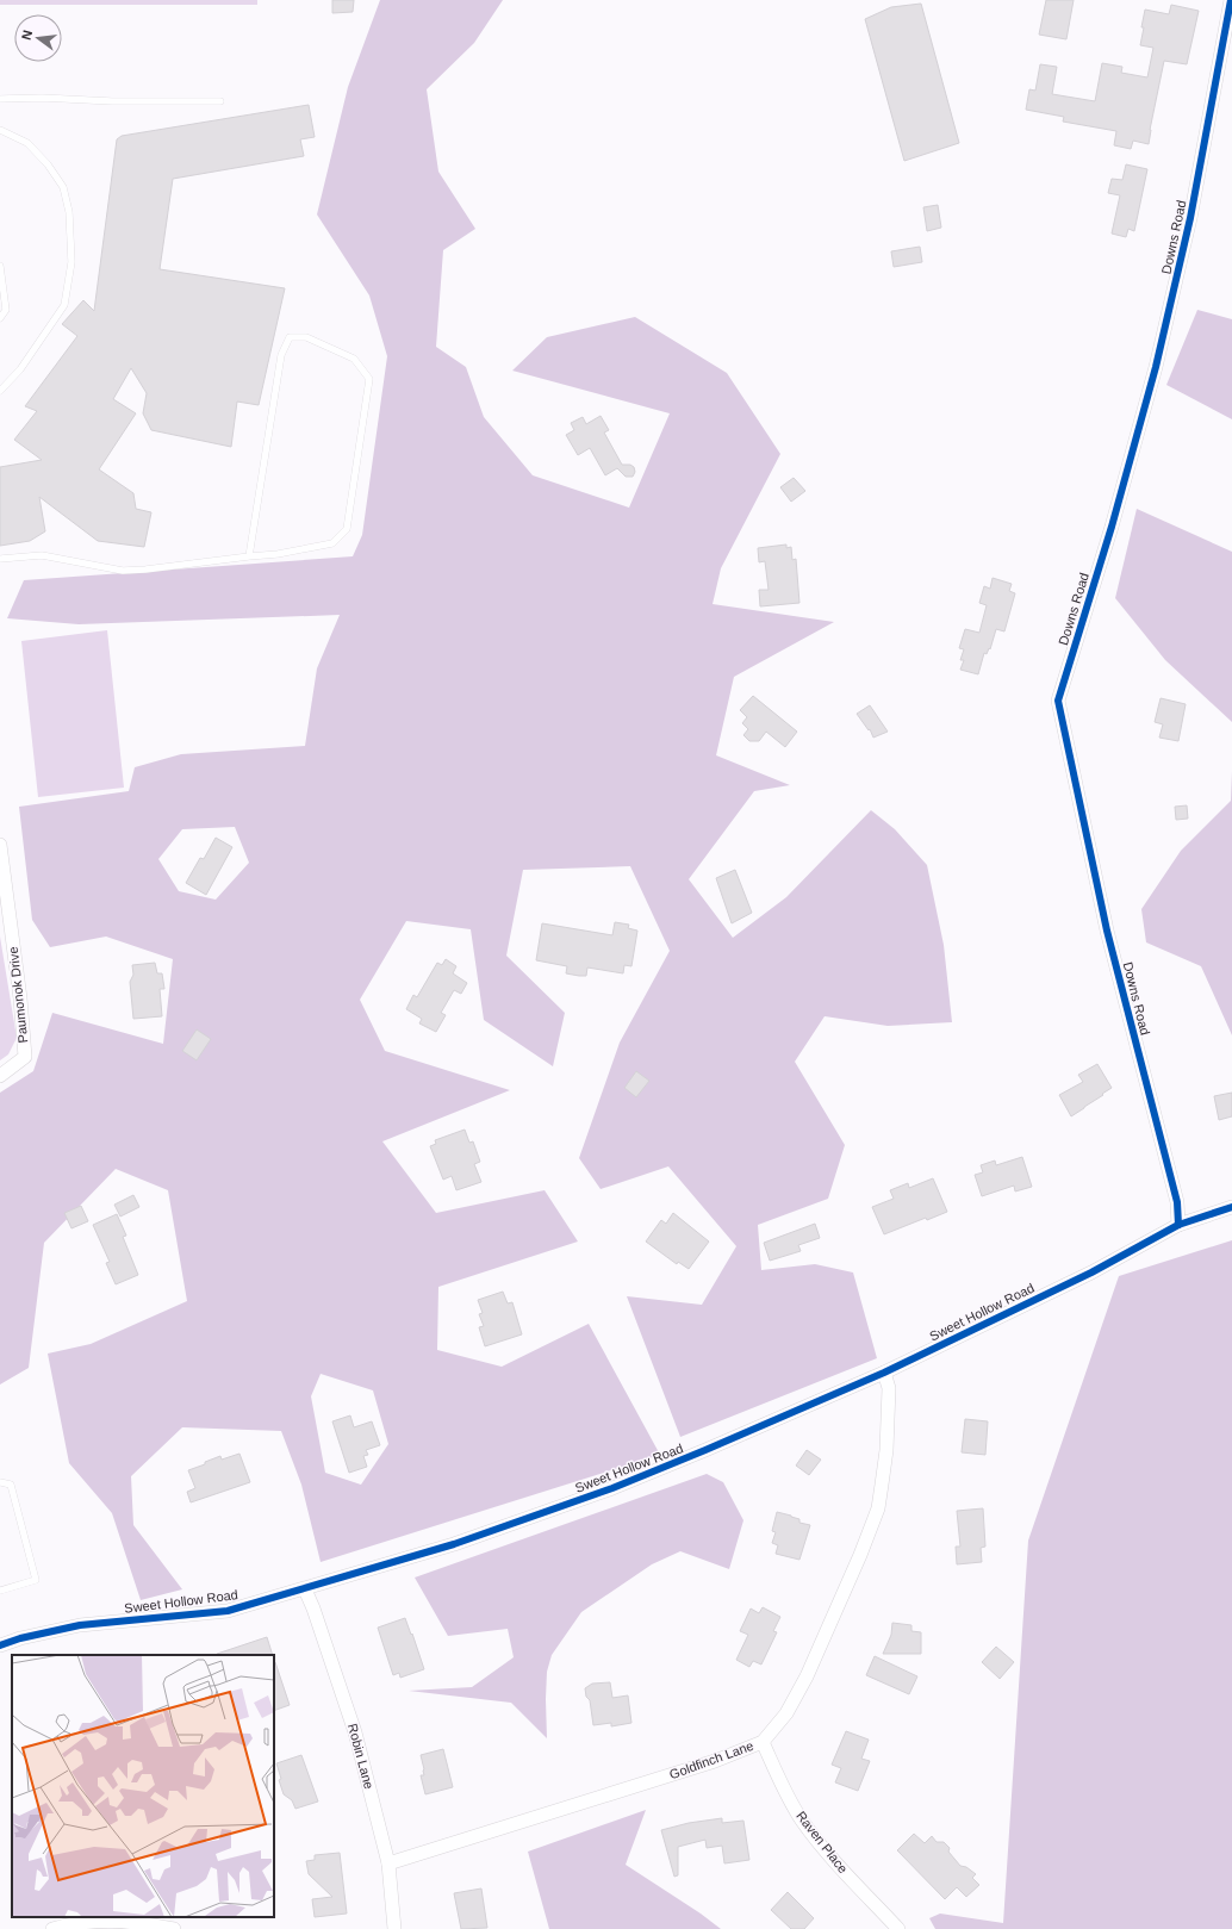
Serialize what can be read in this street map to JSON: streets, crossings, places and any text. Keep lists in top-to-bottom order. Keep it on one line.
{"streets":{"street":["Downs Road","Paumonok Drive","Sweet Hollow Road","Robin Lane","Goldfinch Lane","Raven Place"]},"crossings":[["Downs Road","Sweet Hollow Road"],["Sweet Hollow Road","Robin Lane"],["Sweet Hollow Road","Goldfinch Lane"],["Robin Lane","Goldfinch Lane"],["Goldfinch Lane","Raven Place"]],"north":"left"}
